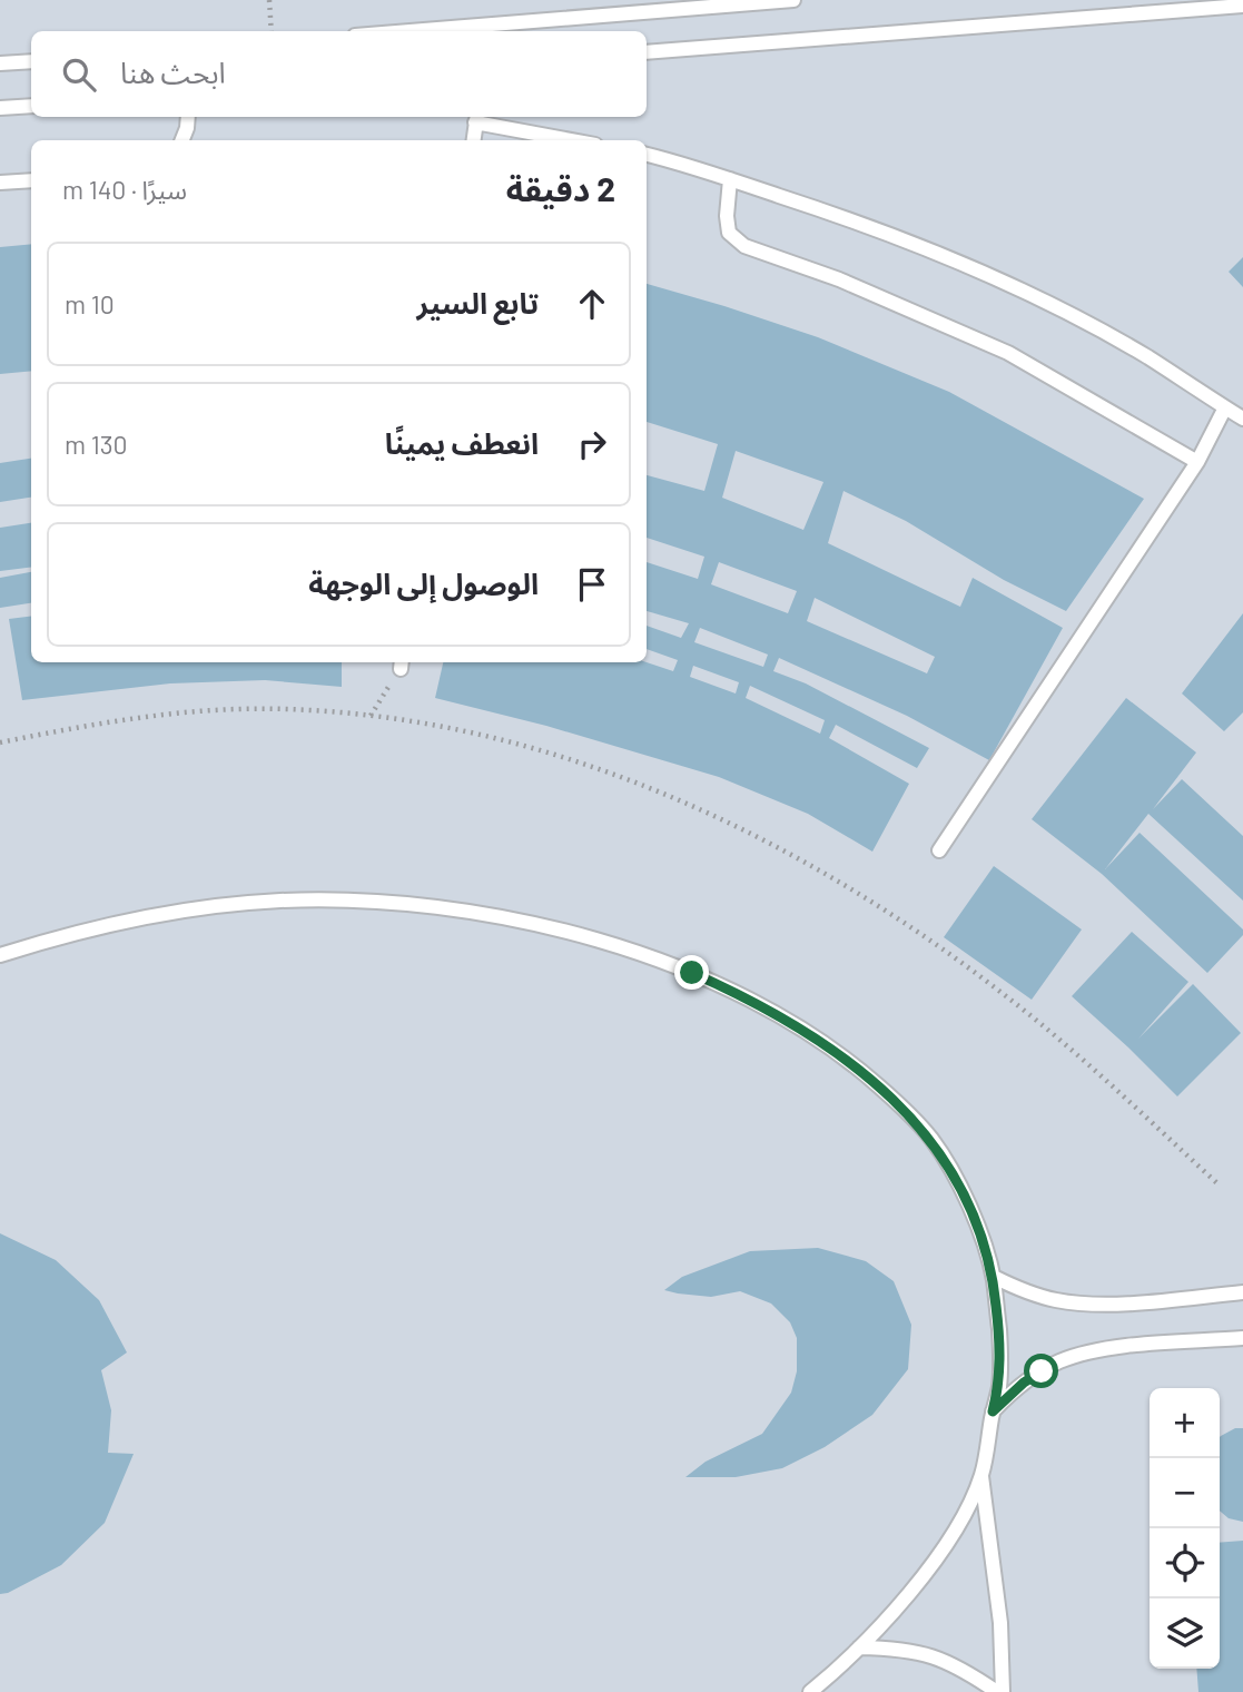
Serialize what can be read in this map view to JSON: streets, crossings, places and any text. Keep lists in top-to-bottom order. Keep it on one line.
{"page":{"search":"ابحث هنا","heading":["2 دقيقة","سيرًا · 140 m"],"list":[["تابع السير","10 m"],["انعطف يمينًا","130 m"],"الوصول إلى الوجهة"],"map_buttons":["+","−"]}}
